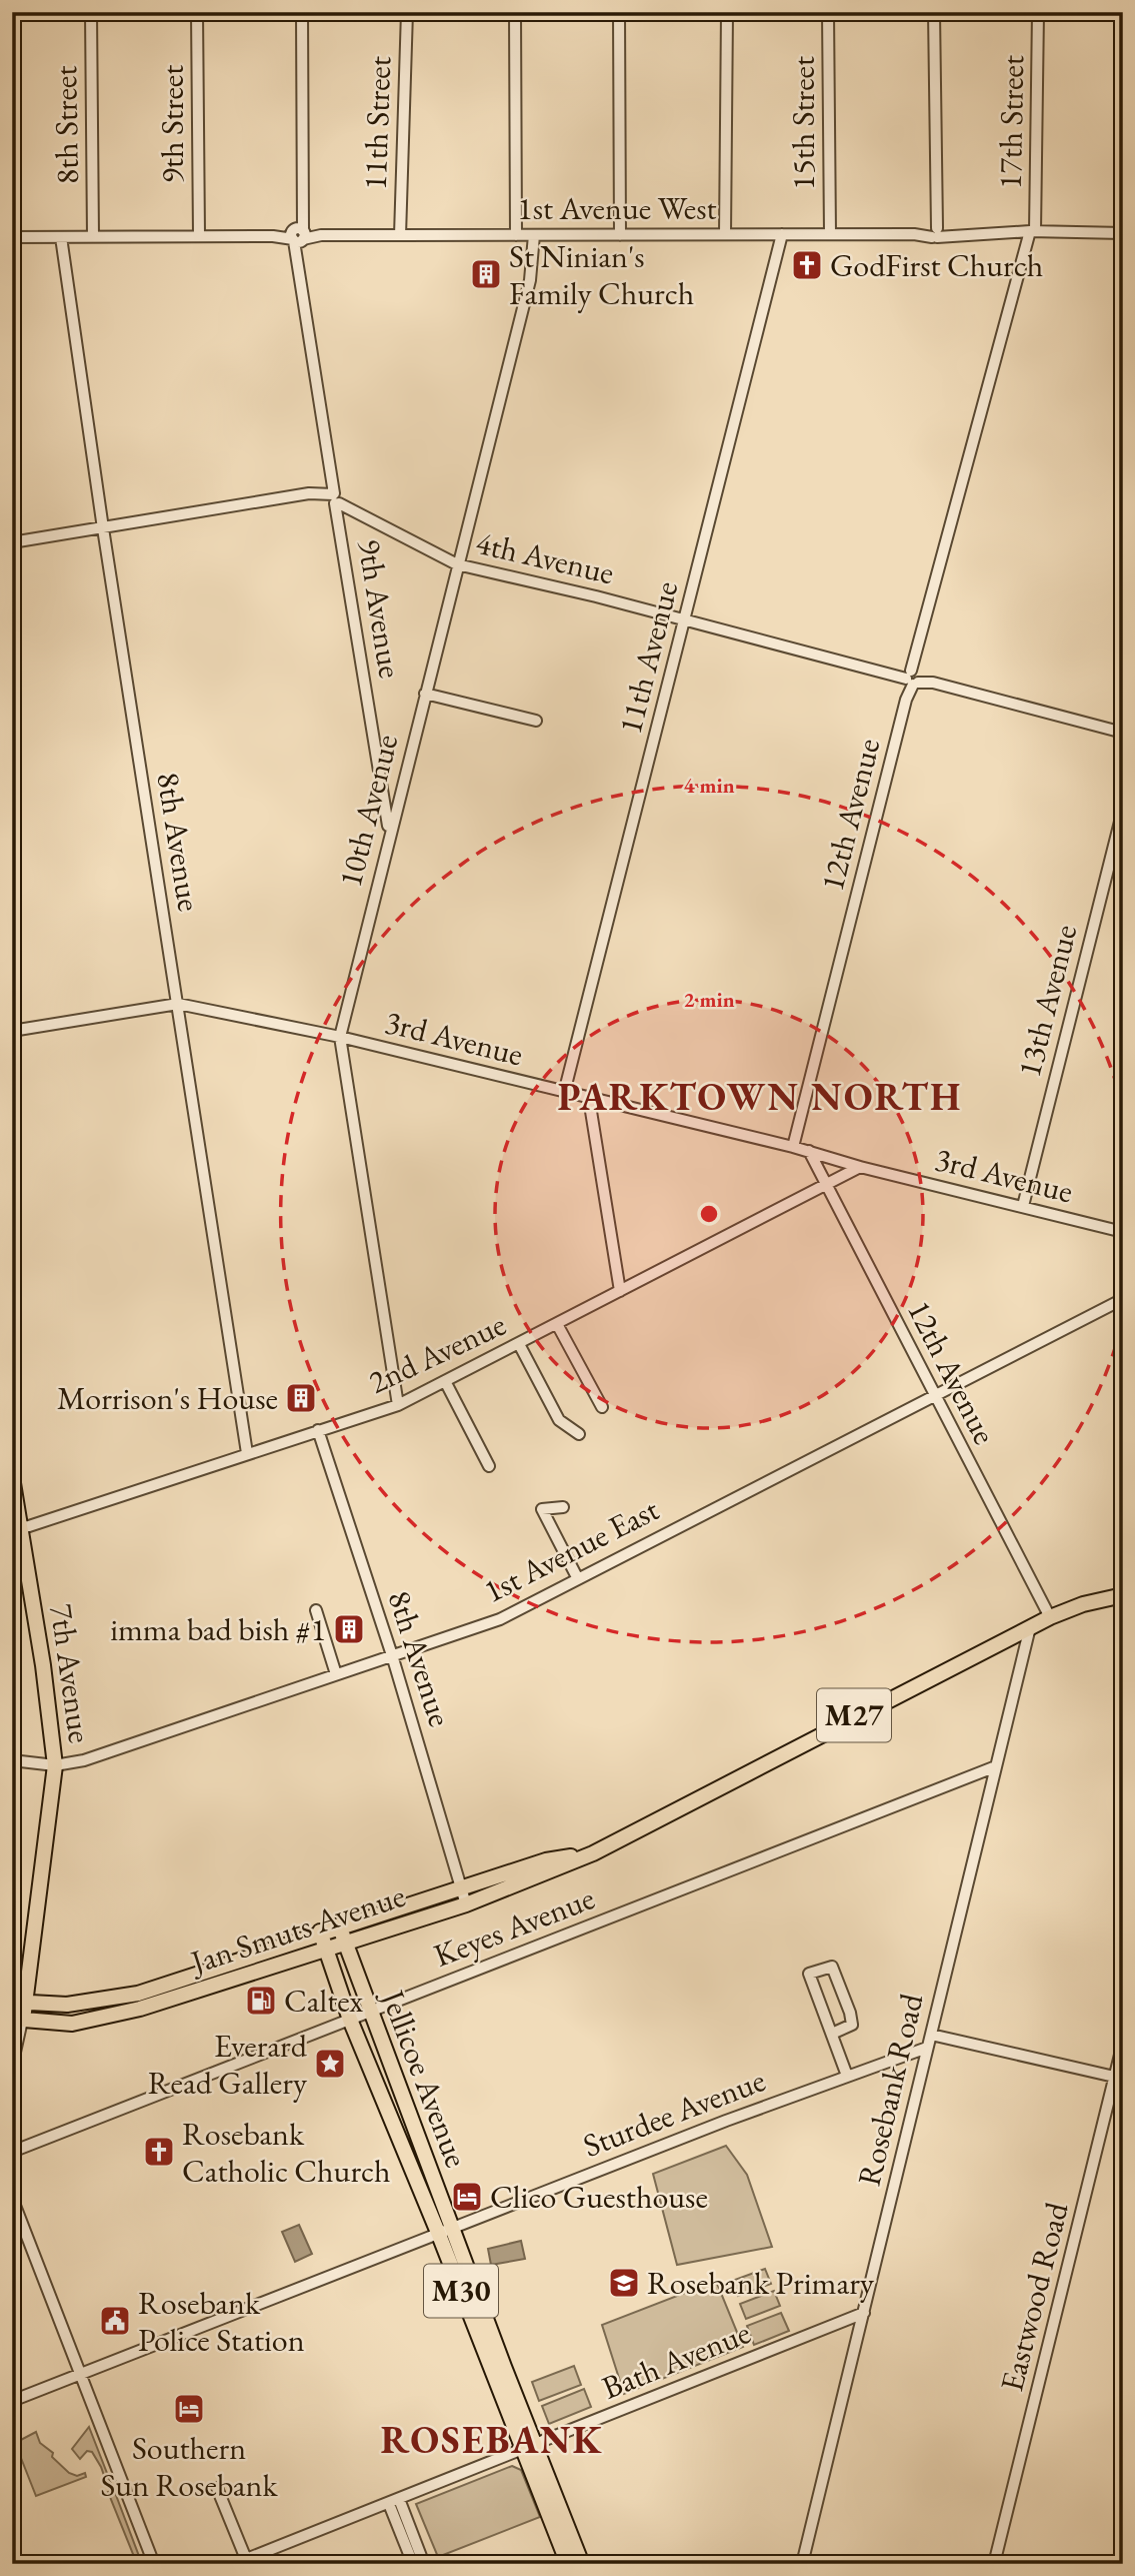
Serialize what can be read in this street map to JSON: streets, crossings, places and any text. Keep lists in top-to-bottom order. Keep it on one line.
{"streets":{"main road":["7th Avenue","M27","Jan Smuts Avenue","Jellicoe Avenue","M30"],"street":["17th Street","11th Street","15th Street","9th Street","8th Street","1st Avenue West","4th Avenue","9th Avenue","11th Avenue","10th Avenue","12th Avenue","8th Avenue","13th Avenue","3rd Avenue","2nd Avenue","1st Avenue East","Keyes Avenue","Rosebank Road","Sturdee Avenue","Eastwood Road","Bath Avenue"]},"crossings":[["17th Street","1st Avenue West"],["17th Street","12th Avenue"],["11th Street","1st Avenue West"],["15th Street","1st Avenue West"],["9th Street","1st Avenue West"],["8th Street","1st Avenue West"],["1st Avenue West","9th Avenue"],["1st Avenue West","11th Avenue"],["1st Avenue West","10th Avenue"],["1st Avenue West","12th Avenue"],["1st Avenue West","8th Avenue"],["4th Avenue","9th Avenue"],["4th Avenue","11th Avenue"],["4th Avenue","10th Avenue"],["4th Avenue","12th Avenue"],["9th Avenue","10th Avenue"],["11th Avenue","3rd Avenue"],["10th Avenue","3rd Avenue"],["10th Avenue","2nd Avenue"],["12th Avenue","3rd Avenue"],["12th Avenue","2nd Avenue"],["12th Avenue","1st Avenue East"],["12th Avenue","Jan Smuts Avenue"],["8th Avenue","3rd Avenue"],["8th Avenue","2nd Avenue"],["8th Avenue","1st Avenue East"],["8th Avenue","Jan Smuts Avenue"],["13th Avenue","3rd Avenue"],["3rd Avenue","2nd Avenue"],["2nd Avenue","7th Avenue"],["1st Avenue East","7th Avenue"],["7th Avenue","Jan Smuts Avenue"],["Keyes Avenue","Jellicoe Avenue"],["Keyes Avenue","Rosebank Road"],["Jan Smuts Avenue","Jellicoe Avenue"],["Jan Smuts Avenue","Rosebank Road"],["Jellicoe Avenue","Sturdee Avenue"],["Jellicoe Avenue","Bath Avenue"],["Rosebank Road","Sturdee Avenue"],["Rosebank Road","Bath Avenue"]],"districts":["PARKTOWN NORTH","ROSEBANK"],"places":{"church":["GodFirst Church","Rosebank Catholic Church"],"building":["St Ninian's Family Church","Morrison's House","imma bad bish #1"],"fuel station":["Caltex"],"place":["Everard Read Gallery"],"hotel":["Clico Guesthouse","Southern Sun Rosebank"],"school or university":["Rosebank Primary"],"public building":["Rosebank Police Station"]},"rings":["4 min","2 min"]}
